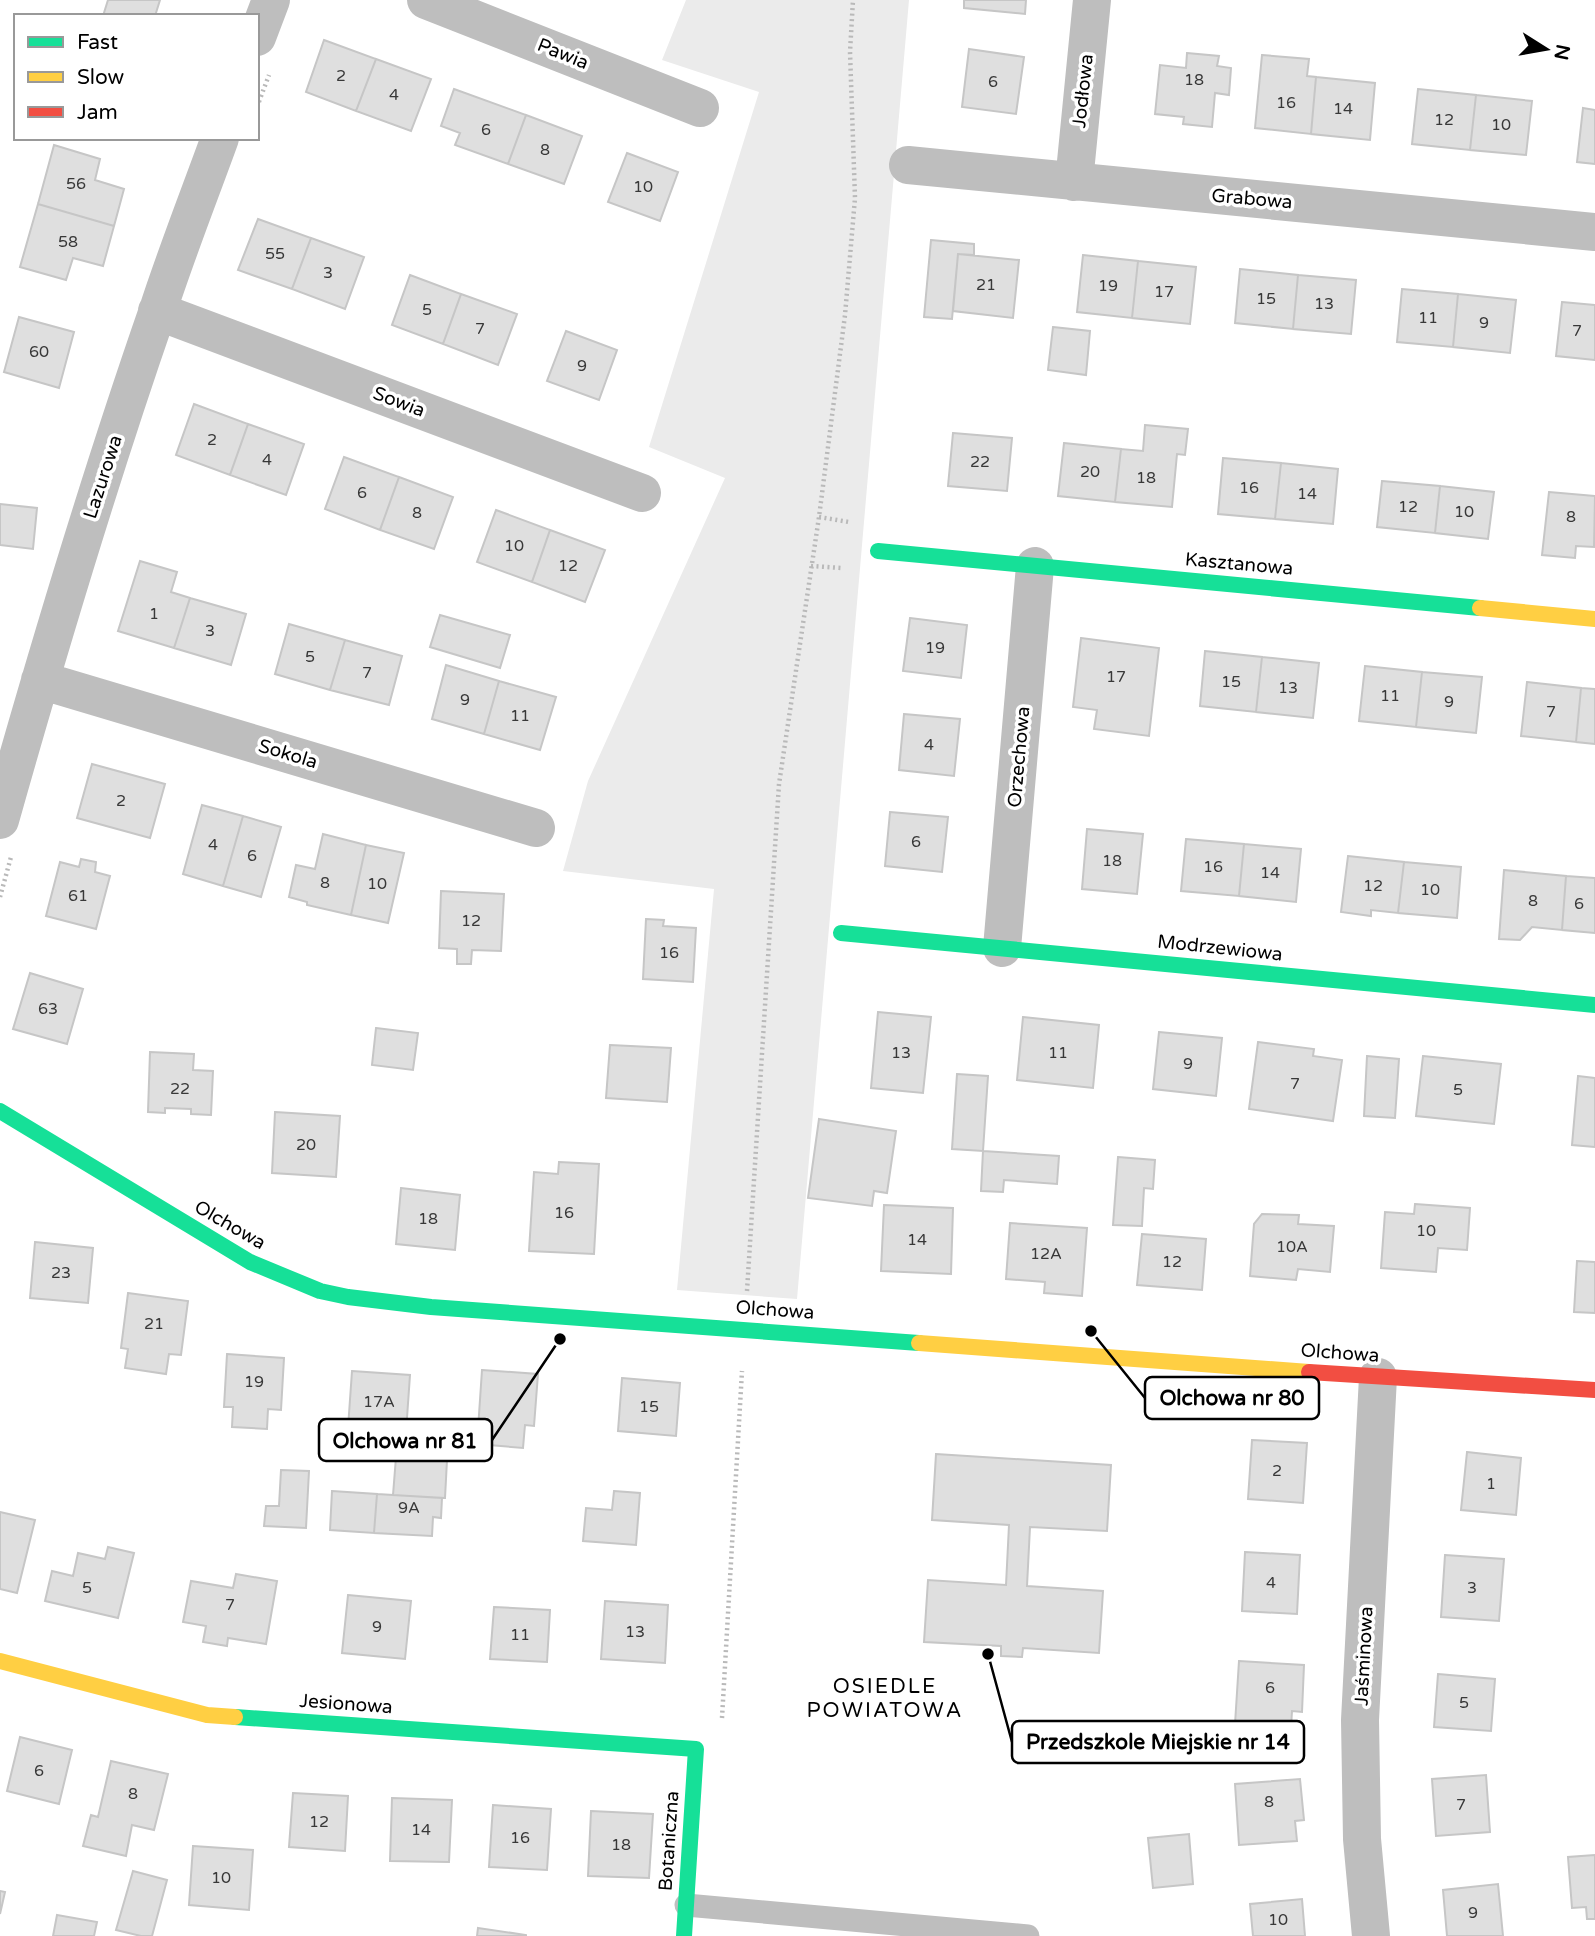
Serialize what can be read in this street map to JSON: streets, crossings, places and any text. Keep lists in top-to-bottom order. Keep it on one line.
{"streets":{"street":["Pawia","Jodłowa","Grabowa","Sowia","Lazurowa","Kasztanowa","Sokola","Orzechowa","Modrzewiowa","Olchowa","Jaśminowa","Jesionowa","Botaniczna"]},"crossings":[["Jodłowa","Grabowa"],["Sowia","Lazurowa"],["Lazurowa","Sokola"],["Kasztanowa","Orzechowa"],["Orzechowa","Modrzewiowa"],["Olchowa","Jaśminowa"],["Jesionowa","Botaniczna"]],"districts":["OSIEDLE POWIATOWA"],"places":["Olchowa nr 80","Olchowa nr 81","Przedszkole Miejskie nr 14"],"house_numbers":["2","18","6","4","16","14","12","10","6","8","56","10","58","55","3","21","19","17","15","13","5","11","9","7","7","60","9","2","4","22","20","18","16","6","14","12","10","8","8","10","12","1","3","19","5","7","17","15","13","11","9","9","7","11","4","2","6","4","6","18","16","14","8","10","12","10","61","8","6","12","16","63","13","11","9","7","22","5","20","16","18","10","14","10A","12A","12","23","21","19","17A","15","2","1","9A","4","5","3","7","9","13","11","6","5","6","8","8","7","12","14","16","18","10","9","10"],"legend":["Fast","Slow","Jam"],"north":"right"}
